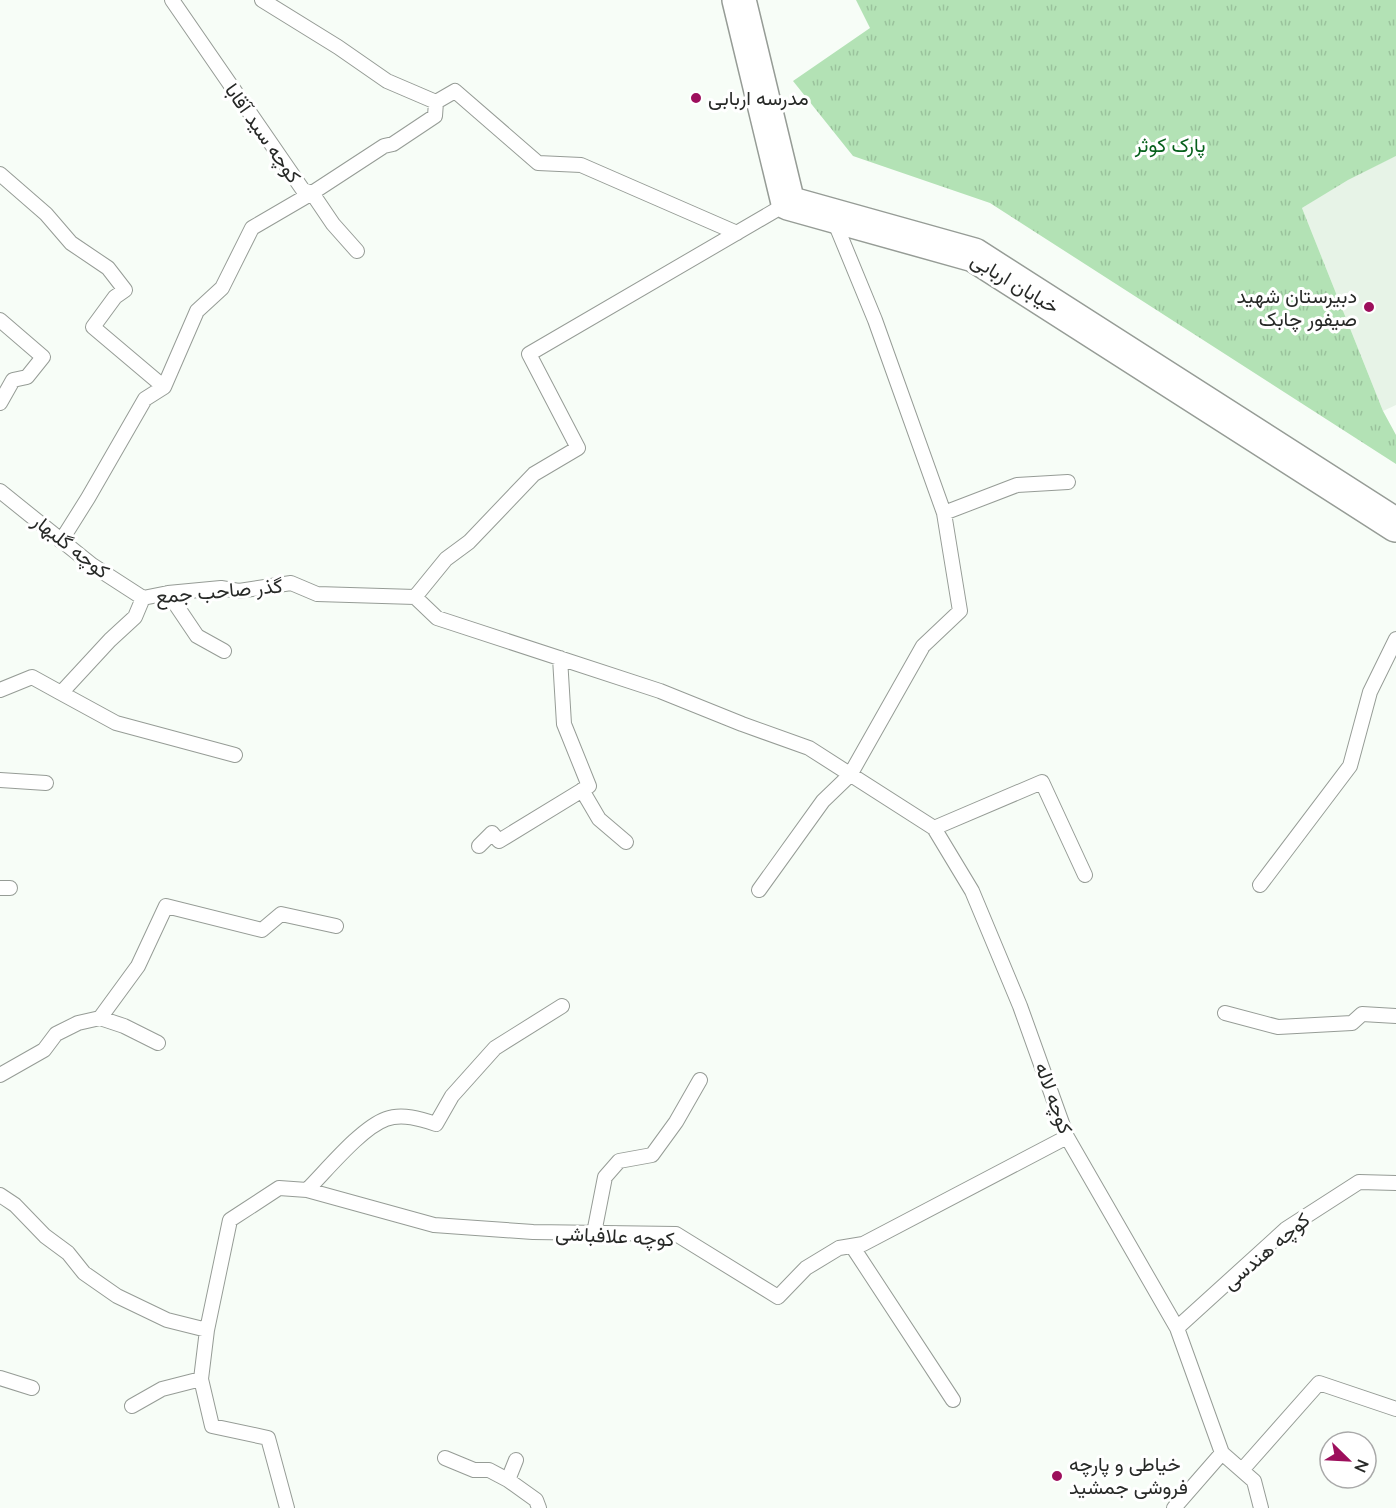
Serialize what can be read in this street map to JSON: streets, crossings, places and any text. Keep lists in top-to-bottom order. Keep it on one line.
{"streets":{"street":["خیابان اربابی"],"lane":["کوچه سید آقابا","کوچه گلبهار","گذر صاحب جمع","کوچه لاله","کوچه علافباشی","کوچه هندسی"]},"crossings":[["کوچه سید آقابا","کوچه گلبهار"],["کوچه گلبهار","گذر صاحب جمع"],["گذر صاحب جمع","کوچه لاله"],["کوچه لاله","کوچه علافباشی"],["کوچه لاله","کوچه هندسی"]],"parks":["پارک کوثر"],"places":["مدرسه اربابی","دبیرستان شهید صیفور چابک","خیاطی ‌‌و‌ پارچه فروشی جمشید"],"north":"bottom right"}
